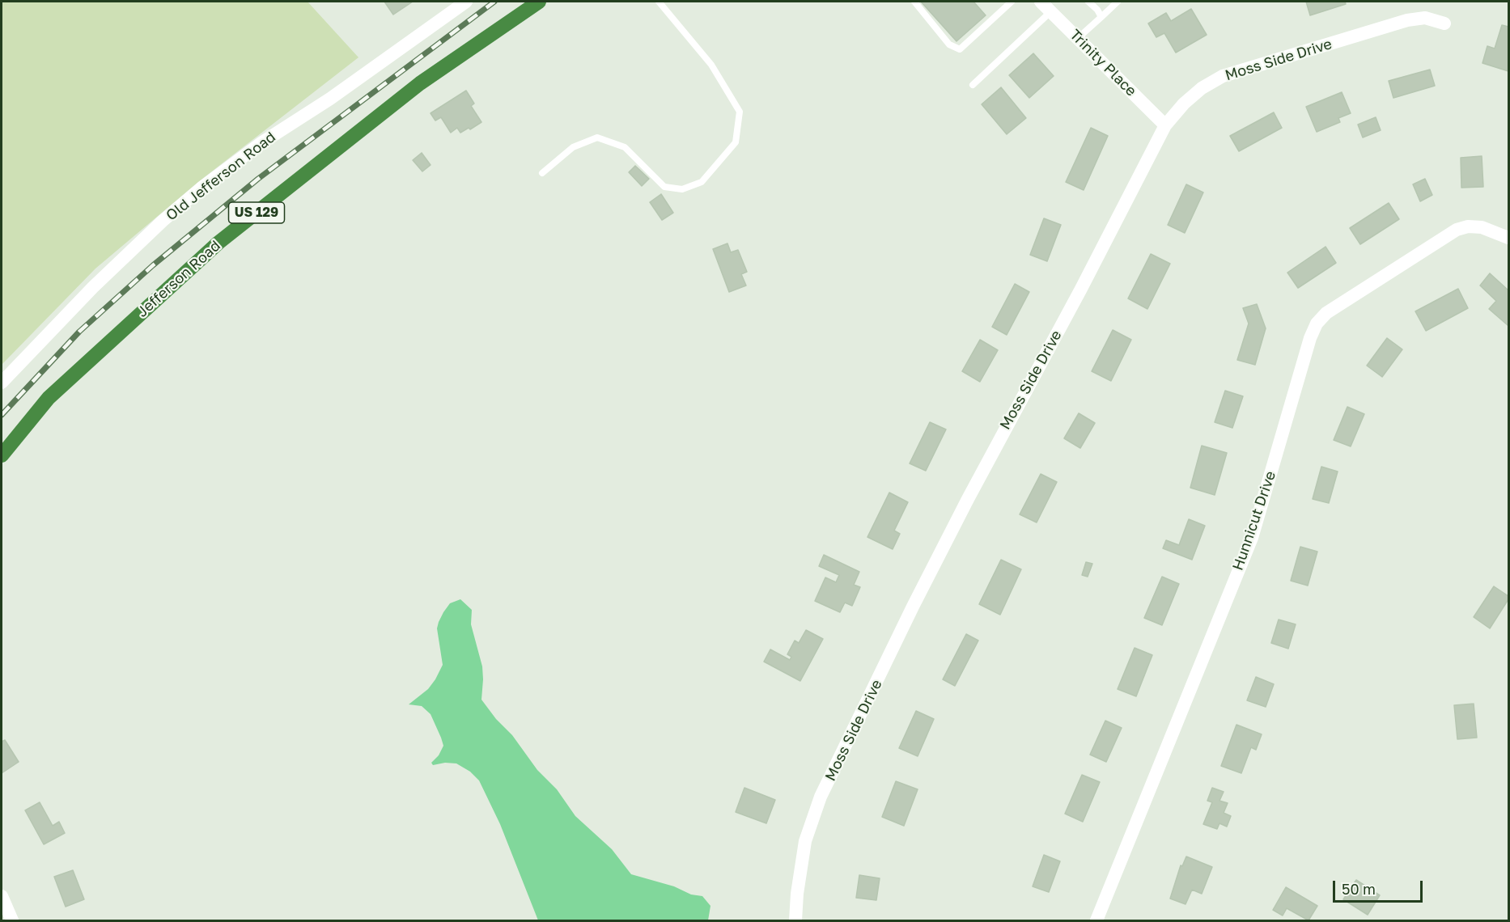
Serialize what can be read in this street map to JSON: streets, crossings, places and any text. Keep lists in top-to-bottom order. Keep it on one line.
{"streets":{"highway":["US 129","Jefferson Road"],"street":["Moss Side Drive","Trinity Place","Old Jefferson Road","Hunnicut Drive"]},"crossings":[["Moss Side Drive","Trinity Place"]],"scale_bar":"50 m"}
